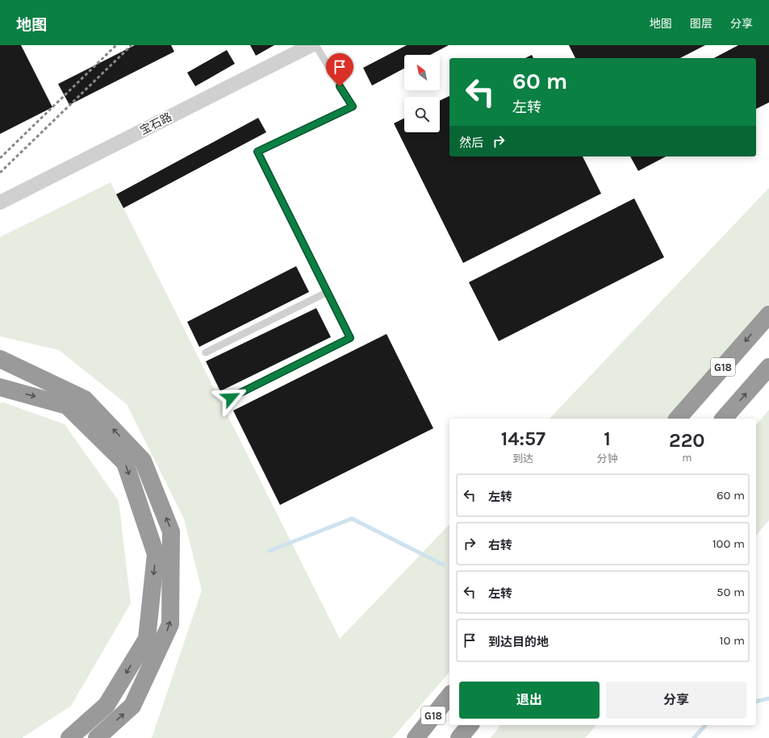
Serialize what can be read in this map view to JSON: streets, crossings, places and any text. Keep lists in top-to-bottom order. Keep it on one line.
{"streets":{"highway":["G18"],"street":["宝石路"]},"north":"top left","page":{"header":"地图","nav":["地图","图层","分享"],"turn":["60 m","左转"],"then":"然后","eta":["14:57","到达","1","分钟","220","m"],"list":[{"name":"左转","value":"60 m"},{"name":"右转","value":"100 m"},{"name":"左转","value":"50 m"},{"name":"到达目的地","value":"10 m"}],"buttons":["退出","分享"]}}
